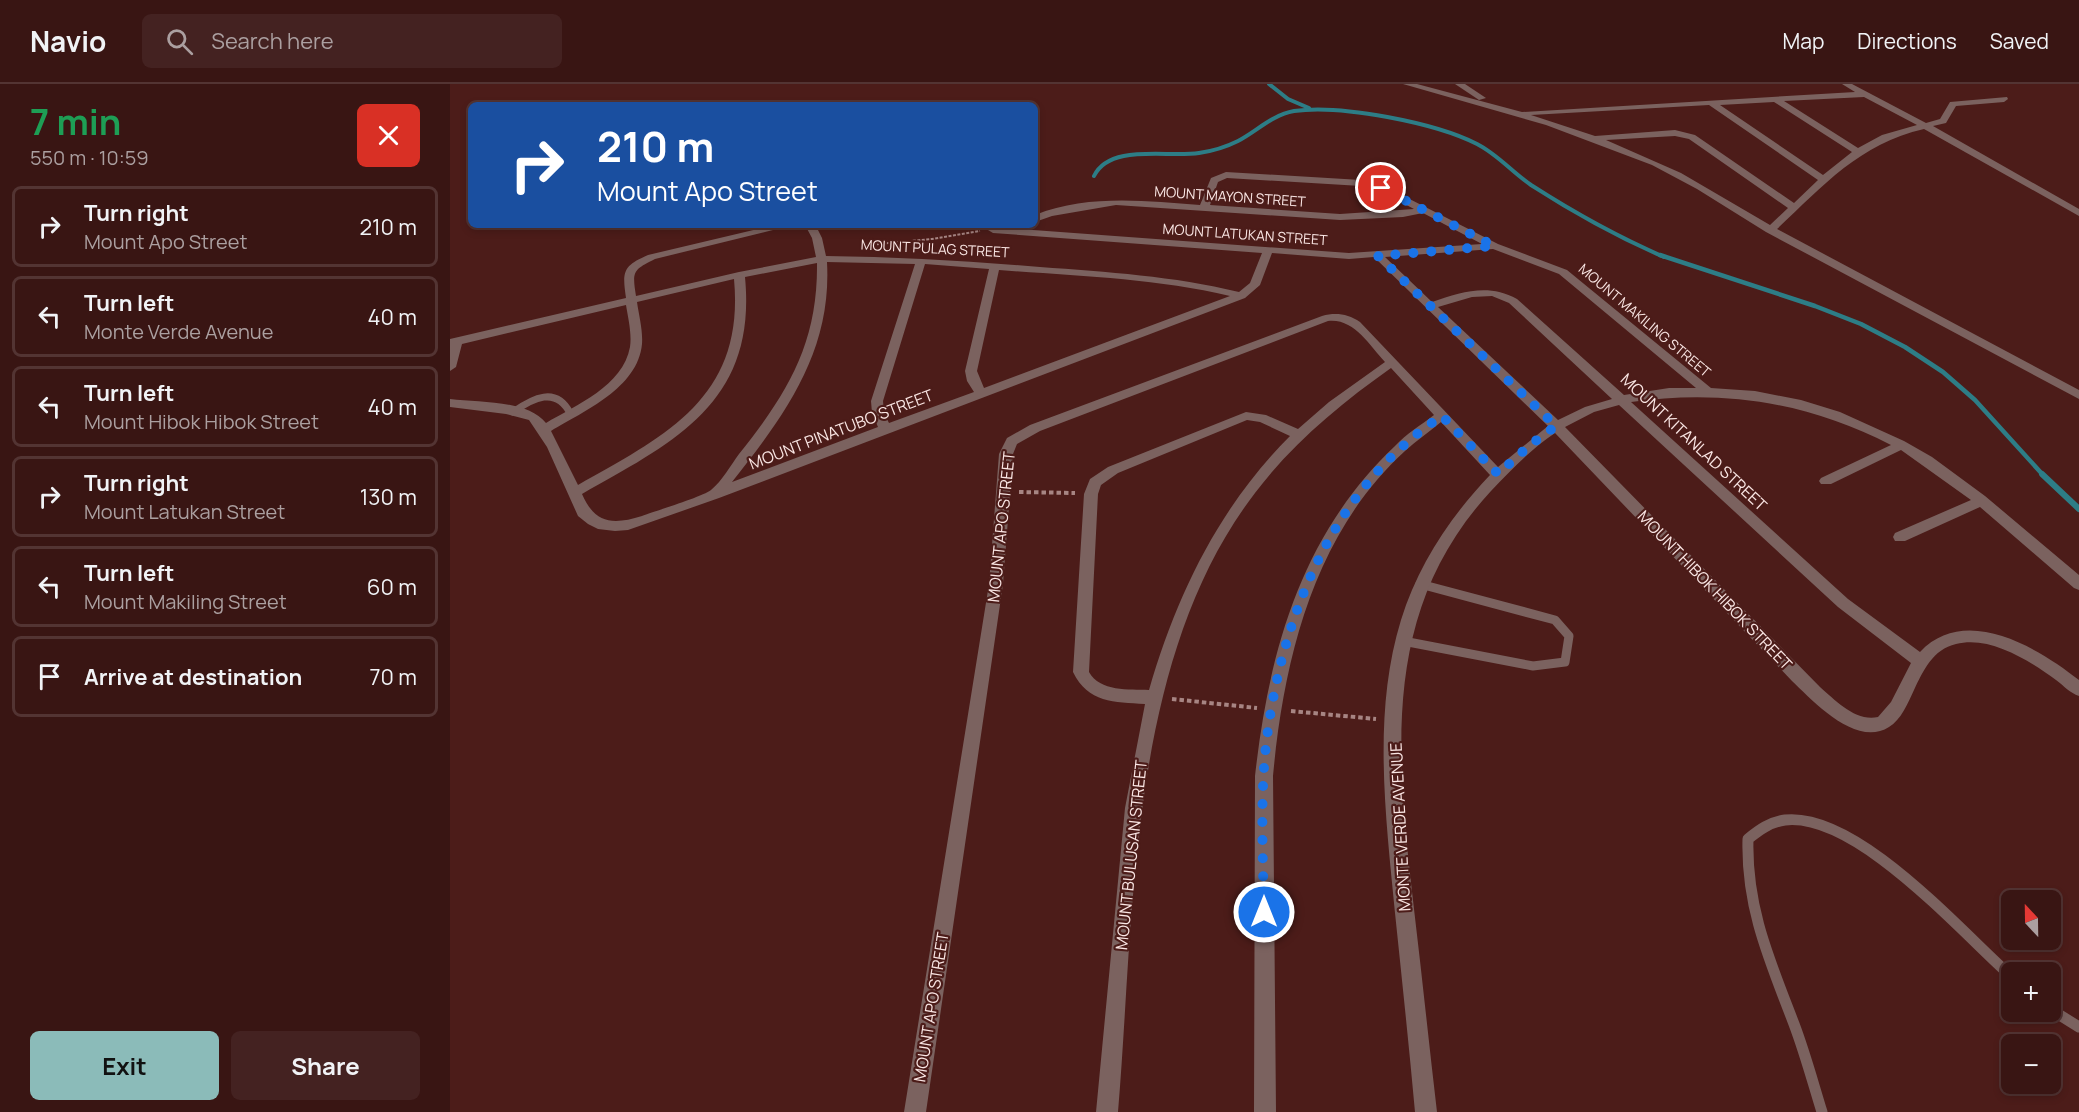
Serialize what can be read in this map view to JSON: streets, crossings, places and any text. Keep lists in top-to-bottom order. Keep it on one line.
{"streets":{"street":["MOUNT MAYON STREET","MOUNT LATUKAN STREET","MOUNT PULAG STREET","MOUNT MAKILING STREET","MOUNT PINATUBO STREET","MOUNT KITANLAD STREET","MOUNT APO STREET","MOUNT HIBOK HIBOK STREET","MONTE VERDE AVENUE","MOUNT BULUSAN STREET"]},"crossings":[["MOUNT MAYON STREET","MOUNT MAKILING STREET"],["MOUNT LATUKAN STREET","MOUNT MAKILING STREET"],["MOUNT LATUKAN STREET","MOUNT PINATUBO STREET"],["MOUNT LATUKAN STREET","MOUNT HIBOK HIBOK STREET"],["MOUNT PULAG STREET","MOUNT PINATUBO STREET"],["MOUNT MAKILING STREET","MONTE VERDE AVENUE"],["MOUNT KITANLAD STREET","MOUNT HIBOK HIBOK STREET"],["MOUNT KITANLAD STREET","MONTE VERDE AVENUE"],["MOUNT APO STREET","MONTE VERDE AVENUE"],["MOUNT APO STREET","MOUNT BULUSAN STREET"],["MOUNT HIBOK HIBOK STREET","MONTE VERDE AVENUE"]],"north":"top","page":{"header":"Navio","search":"Search here","nav":["Map","Directions","Saved"],"heading":["7 min","550 m · 10:59"],"turn":["210 m","Mount Apo Street"],"list":[{"name":"Turn right","note":"Mount Apo Street","value":"210 m"},{"name":"Turn left","note":"Monte Verde Avenue","value":"40 m"},{"name":"Turn left","note":"Mount Hibok Hibok Street","value":"40 m"},{"name":"Turn right","note":"Mount Latukan Street","value":"130 m"},{"name":"Turn left","note":"Mount Makiling Street","value":"60 m"},{"name":"Arrive at destination","value":"70 m"}],"map_buttons":["+","−"],"buttons":["Exit","Share"]}}
